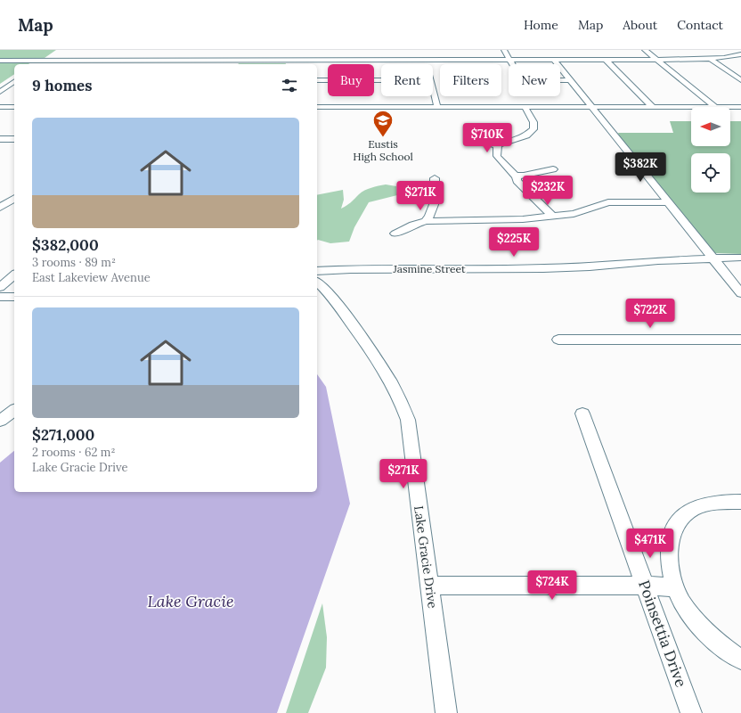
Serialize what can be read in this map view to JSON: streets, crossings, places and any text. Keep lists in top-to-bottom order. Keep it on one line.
{"streets":{"street":["Jasmine Street","Lake Gracie Drive","Poinsettia Drive"]},"water":["Lake Gracie"],"places":{"school or university":["Eustis High School"]},"north":"left","page":{"header":"Map","nav":["Home","Map","About","Contact"],"chip":["Buy","Rent","Filters","New"],"heading":"9 homes","list":[{"name":"$382,000","note":"3 rooms · 89 m² · East Lakeview Avenue"},{"name":"$271,000","note":"2 rooms · 62 m² · Lake Gracie Drive"}],"price":["$710K","$382K","$232K","$271K","$225K","$722K","$271K","$471K","$724K"]}}
